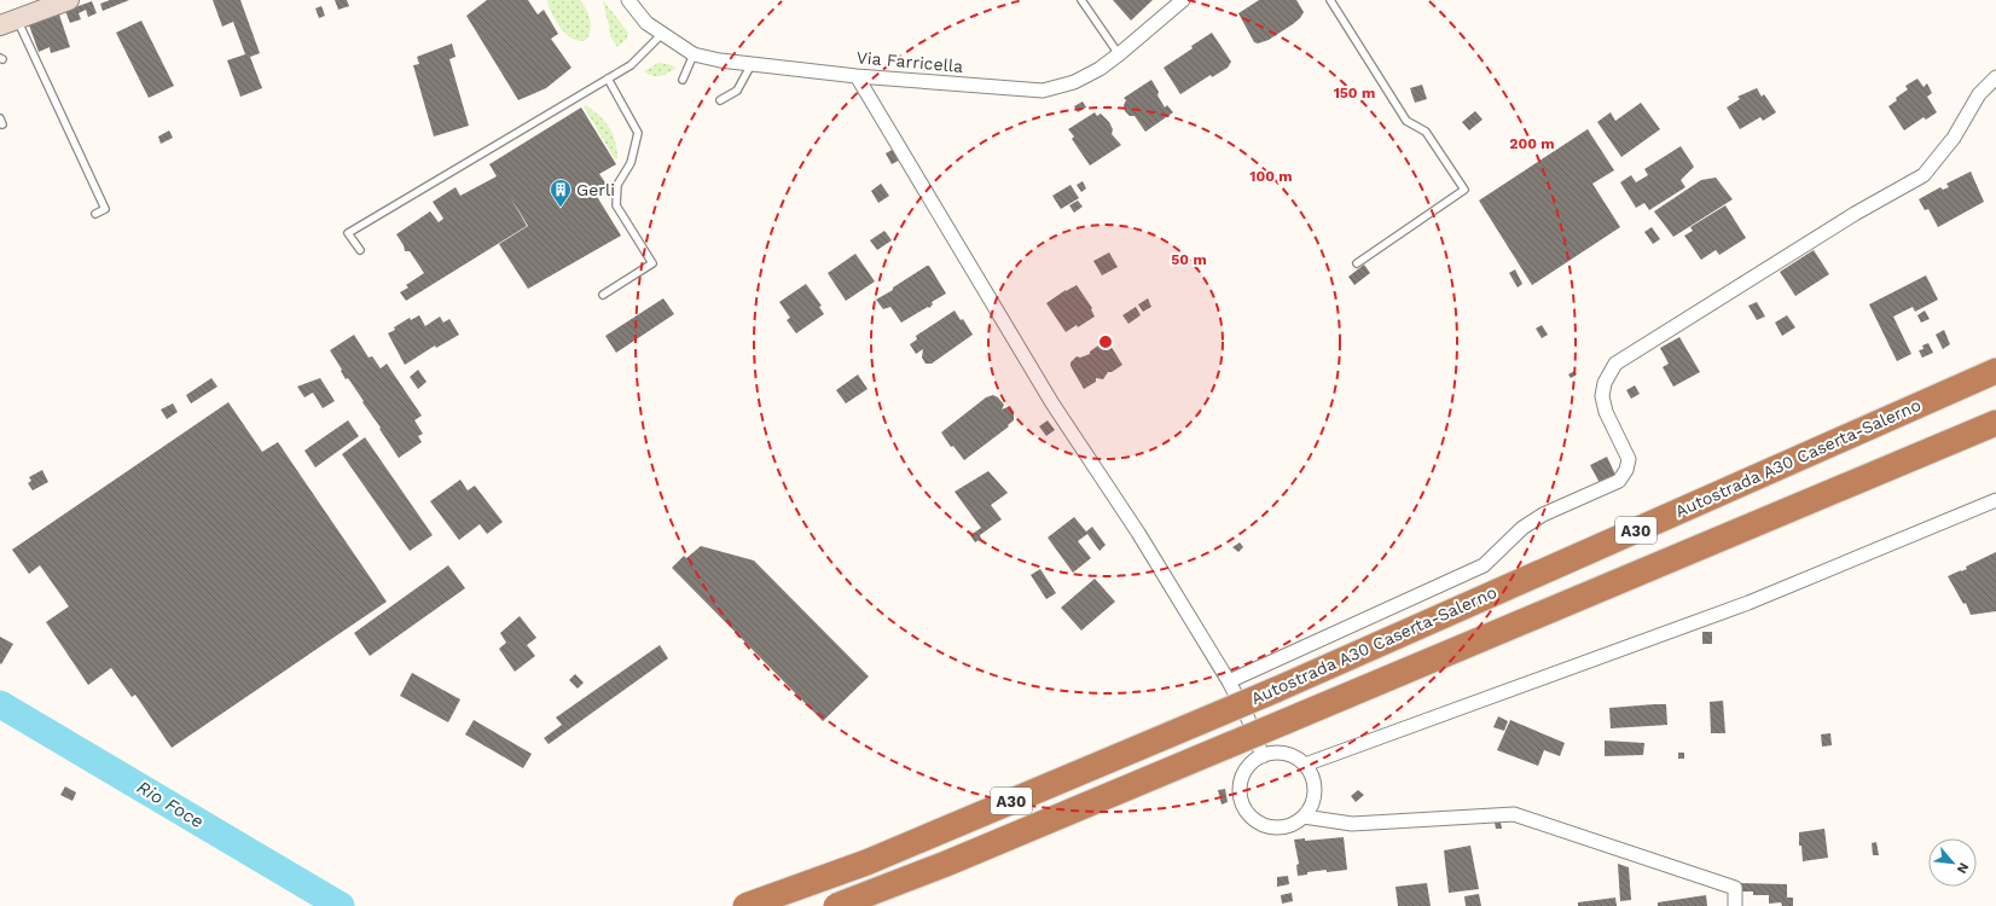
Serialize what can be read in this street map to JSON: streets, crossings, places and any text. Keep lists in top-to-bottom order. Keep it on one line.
{"streets":{"highway":["Autostrada A30 Caserta-Salerno","A30"],"street":["Via Farricella"]},"water":["Rio Foce"],"places":{"building":["Gerli"]},"north":"bottom right","rings":["150 m","200 m","100 m","50 m"]}
